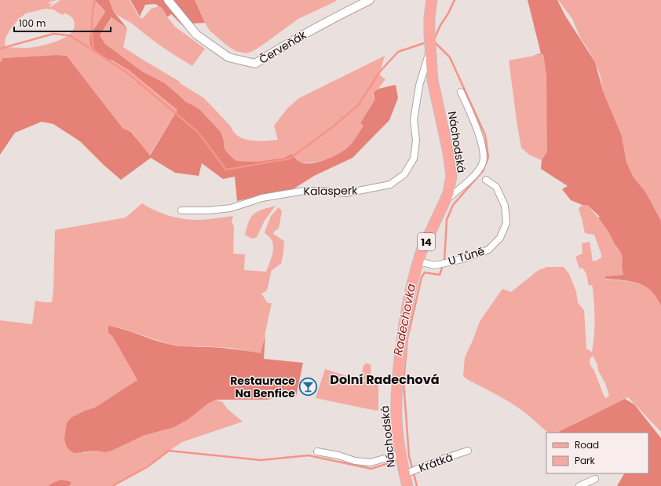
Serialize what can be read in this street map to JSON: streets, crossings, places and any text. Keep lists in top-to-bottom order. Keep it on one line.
{"streets":{"main road":["Náchodská","14"],"street":["Červeňák","Kalasperk","U Tůně","Krátká"]},"crossings":[["Náchodská","Kalasperk"],["Náchodská","U Tůně"],["Náchodská","Krátká"]],"districts":["Dolní Radechová"],"water":["Radechovka"],"places":{"bar":["Restaurace Na Benfice"]},"legend":["Road","Park"],"scale_bar":"100 m"}
